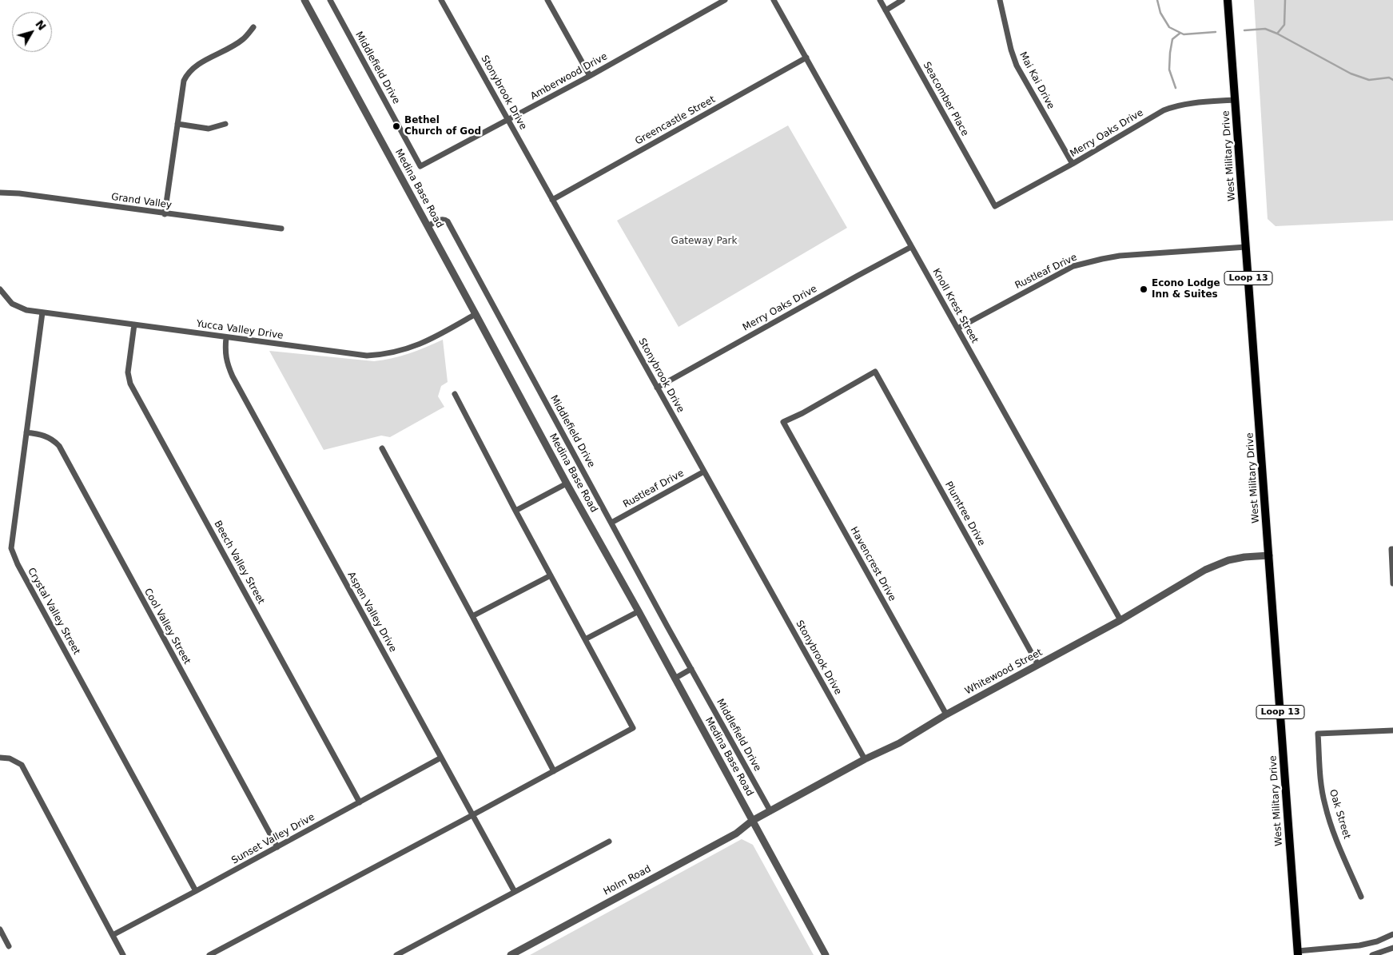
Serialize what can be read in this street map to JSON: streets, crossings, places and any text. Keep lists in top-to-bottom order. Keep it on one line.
{"streets":{"main road":["West Military Drive","Loop 13"],"street":["Middlefield Drive","Amberwood Drive","Mai Kai Drive","Stonybrook Drive","Seacomber Place","Greencastle Street","Merry Oaks Drive","Medina Base Road","Grand Valley","Rustleaf Drive","Knoll Krest Street","Yucca Valley Drive","Plumtree Drive","Beech Valley Street","Havencrest Drive","Crystal Valley Street","Aspen Valley Drive","Cool Valley Street","Whitewood Street","Oak Street","Sunset Valley Drive","Holm Road"]},"crossings":[["Middlefield Drive","Amberwood Drive"],["Middlefield Drive","Medina Base Road"],["Middlefield Drive","Rustleaf Drive"],["Middlefield Drive","Whitewood Street"],["Amberwood Drive","Stonybrook Drive"],["Mai Kai Drive","Merry Oaks Drive"],["Stonybrook Drive","Greencastle Street"],["Stonybrook Drive","Merry Oaks Drive"],["Stonybrook Drive","Rustleaf Drive"],["Stonybrook Drive","Whitewood Street"],["Seacomber Place","Merry Oaks Drive"],["Greencastle Street","Knoll Krest Street"],["Merry Oaks Drive","West Military Drive"],["Merry Oaks Drive","Knoll Krest Street"],["West Military Drive","Rustleaf Drive"],["West Military Drive","Whitewood Street"],["Medina Base Road","Yucca Valley Drive"],["Medina Base Road","Whitewood Street"],["Medina Base Road","Holm Road"],["Rustleaf Drive","Knoll Krest Street"],["Knoll Krest Street","Whitewood Street"],["Yucca Valley Drive","Beech Valley Street"],["Yucca Valley Drive","Crystal Valley Street"],["Yucca Valley Drive","Aspen Valley Drive"],["Plumtree Drive","Havencrest Drive"],["Plumtree Drive","Whitewood Street"],["Beech Valley Street","Sunset Valley Drive"],["Havencrest Drive","Whitewood Street"],["Crystal Valley Street","Cool Valley Street"],["Crystal Valley Street","Sunset Valley Drive"],["Aspen Valley Drive","Sunset Valley Drive"],["Cool Valley Street","Sunset Valley Drive"],["Whitewood Street","Holm Road"]],"parks":["Gateway Park"],"places":["Bethel Church of God","Econo Lodge Inn & Suites"],"north":"top right"}
